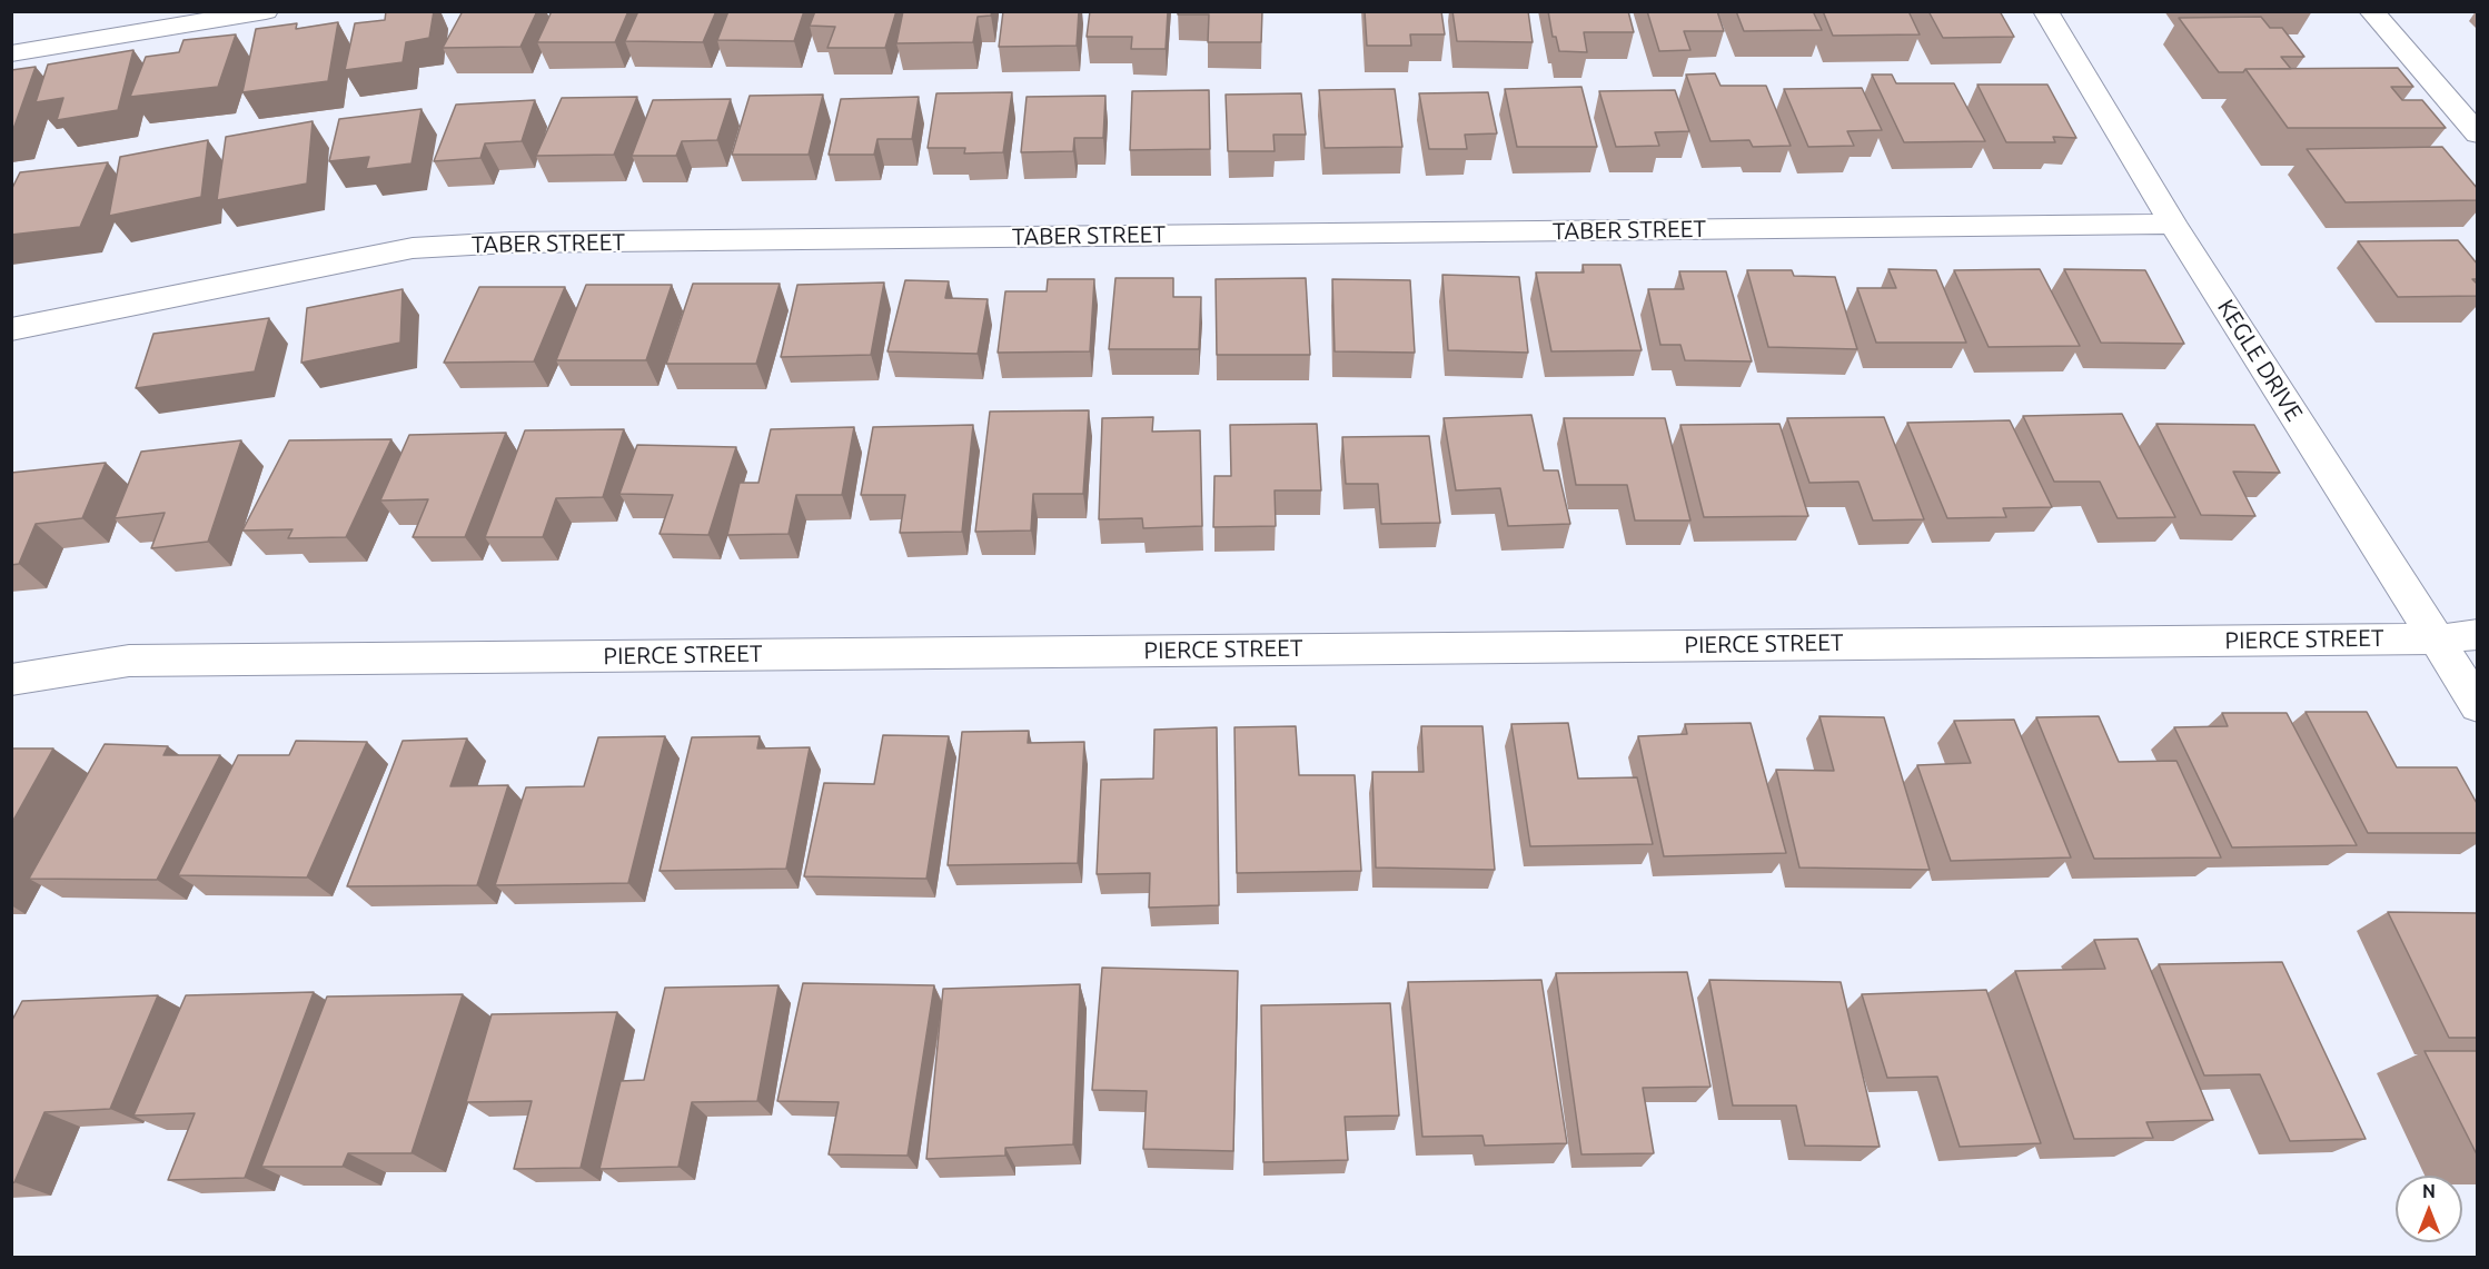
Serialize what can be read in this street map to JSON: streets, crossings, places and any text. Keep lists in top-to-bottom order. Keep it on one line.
{"streets":{"street":["TABER STREET","KEGLE DRIVE","PIERCE STREET"]},"crossings":[["TABER STREET","KEGLE DRIVE"],["KEGLE DRIVE","PIERCE STREET"]],"north":"top"}
